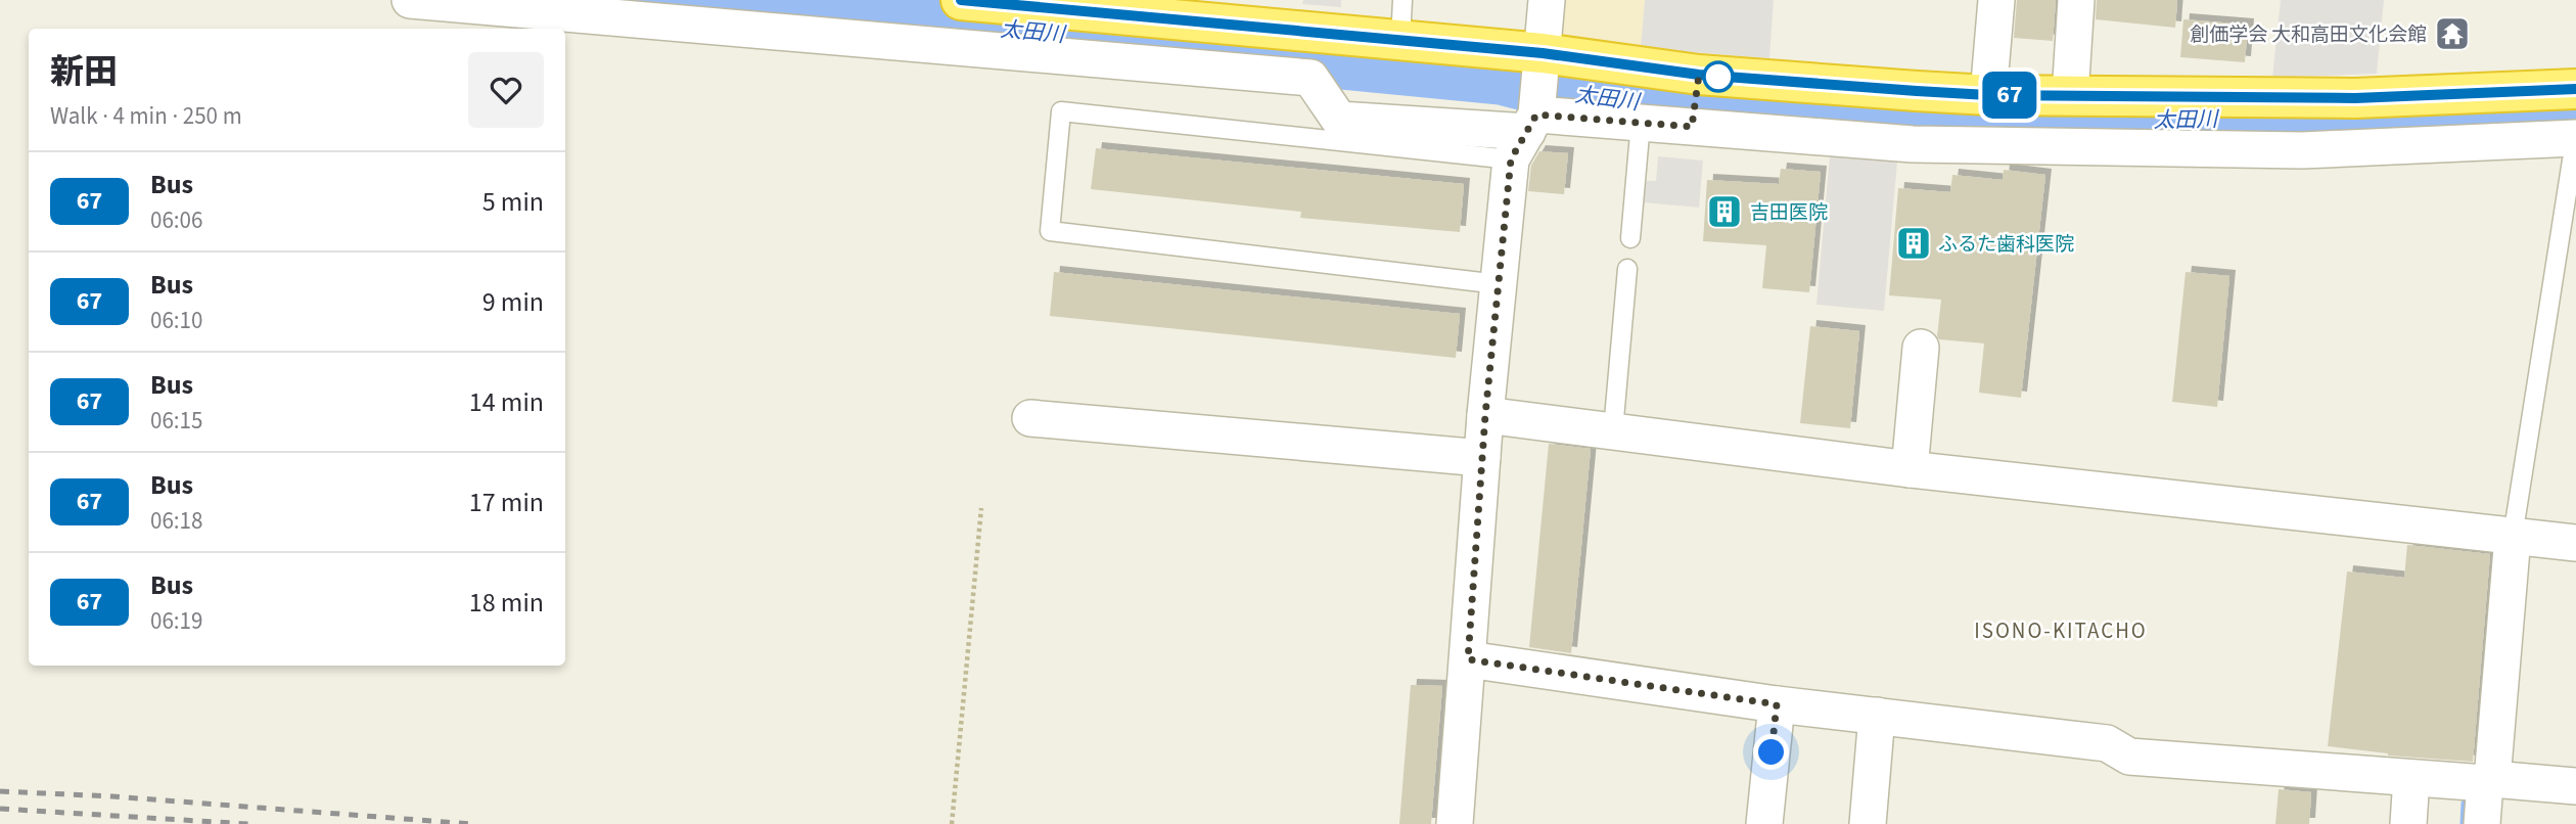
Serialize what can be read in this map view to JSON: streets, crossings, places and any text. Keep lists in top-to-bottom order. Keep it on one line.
{"districts":["ISONO-KITACHO"],"water":["太田川"],"places":{"temple":["創価学会 大和高田文化会館"],"building":["吉田医院","ふるた歯科医院"]},"lines":["bus line 67"],"page":{"on_map":"67","heading":["新田","Walk · 4 min · 250 m"],"list":[{"mark":"67","name":"Bus","note":"06:06","value":"5 min"},{"mark":"67","name":"Bus","note":"06:10","value":"9 min"},{"mark":"67","name":"Bus","note":"06:15","value":"14 min"},{"mark":"67","name":"Bus","note":"06:18","value":"17 min"},{"mark":"67","name":"Bus","note":"06:19","value":"18 min"}]}}
